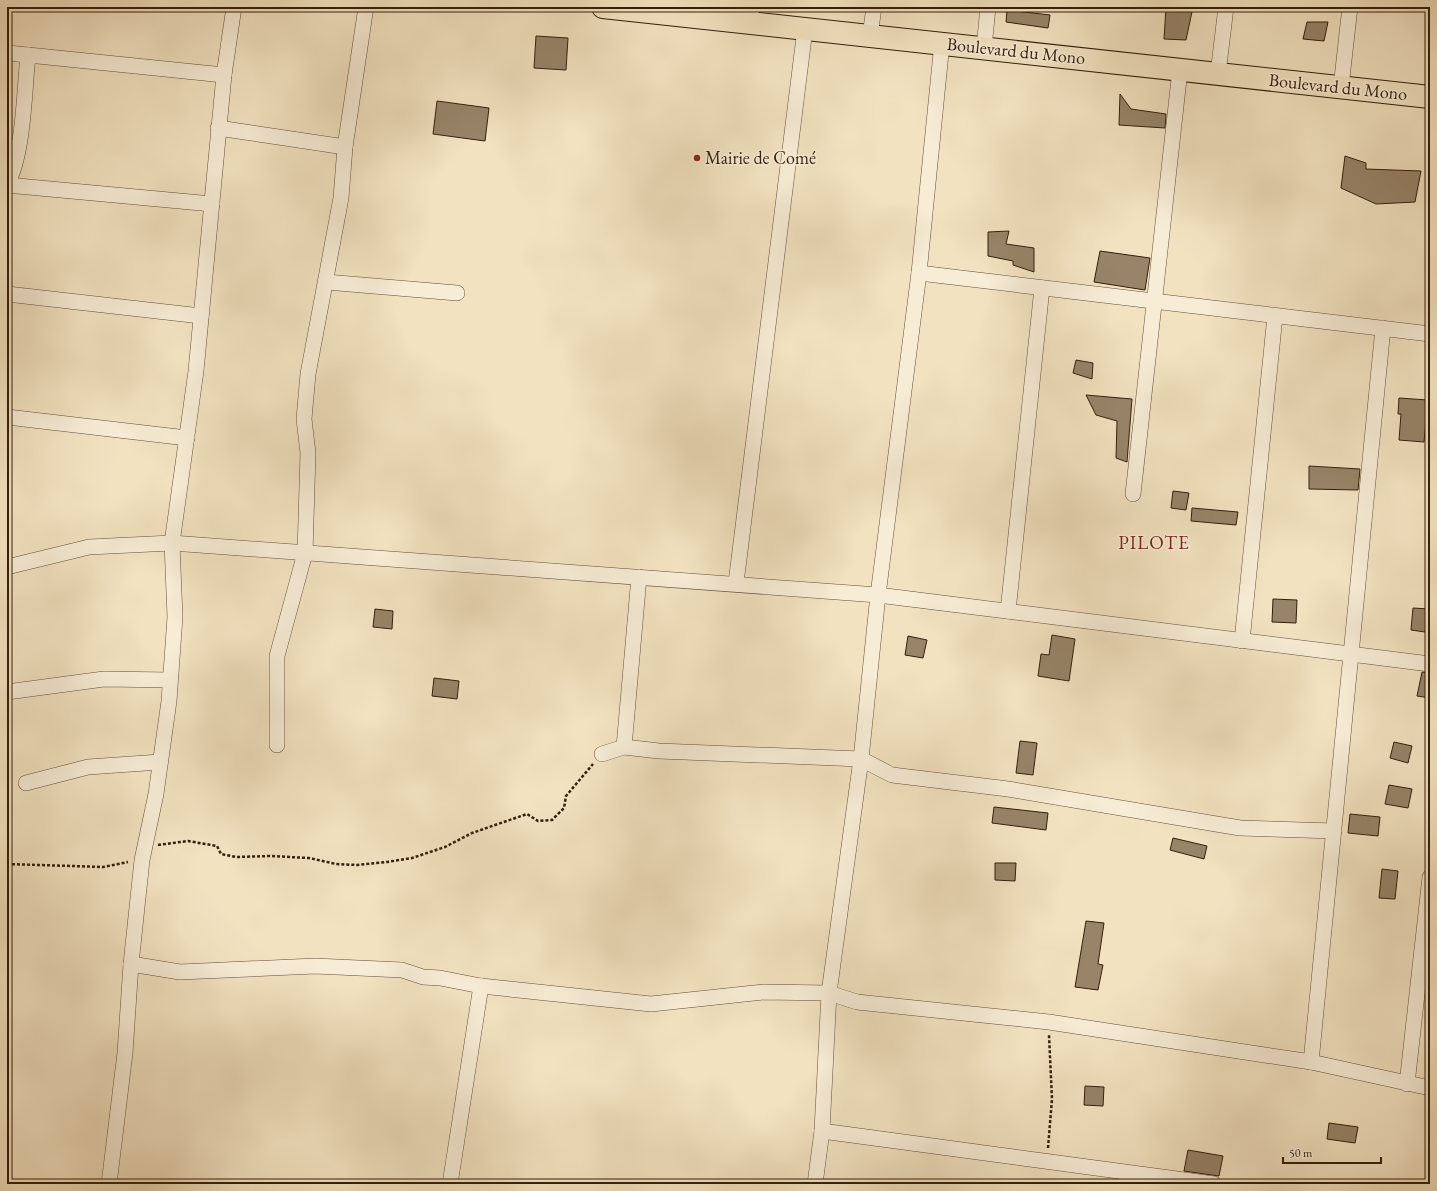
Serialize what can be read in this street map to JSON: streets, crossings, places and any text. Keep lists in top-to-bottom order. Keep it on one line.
{"streets":{"main road":["Boulevard du Mono"]},"districts":["PILOTE"],"places":["Mairie de Comé"],"scale_bar":"50 m"}
